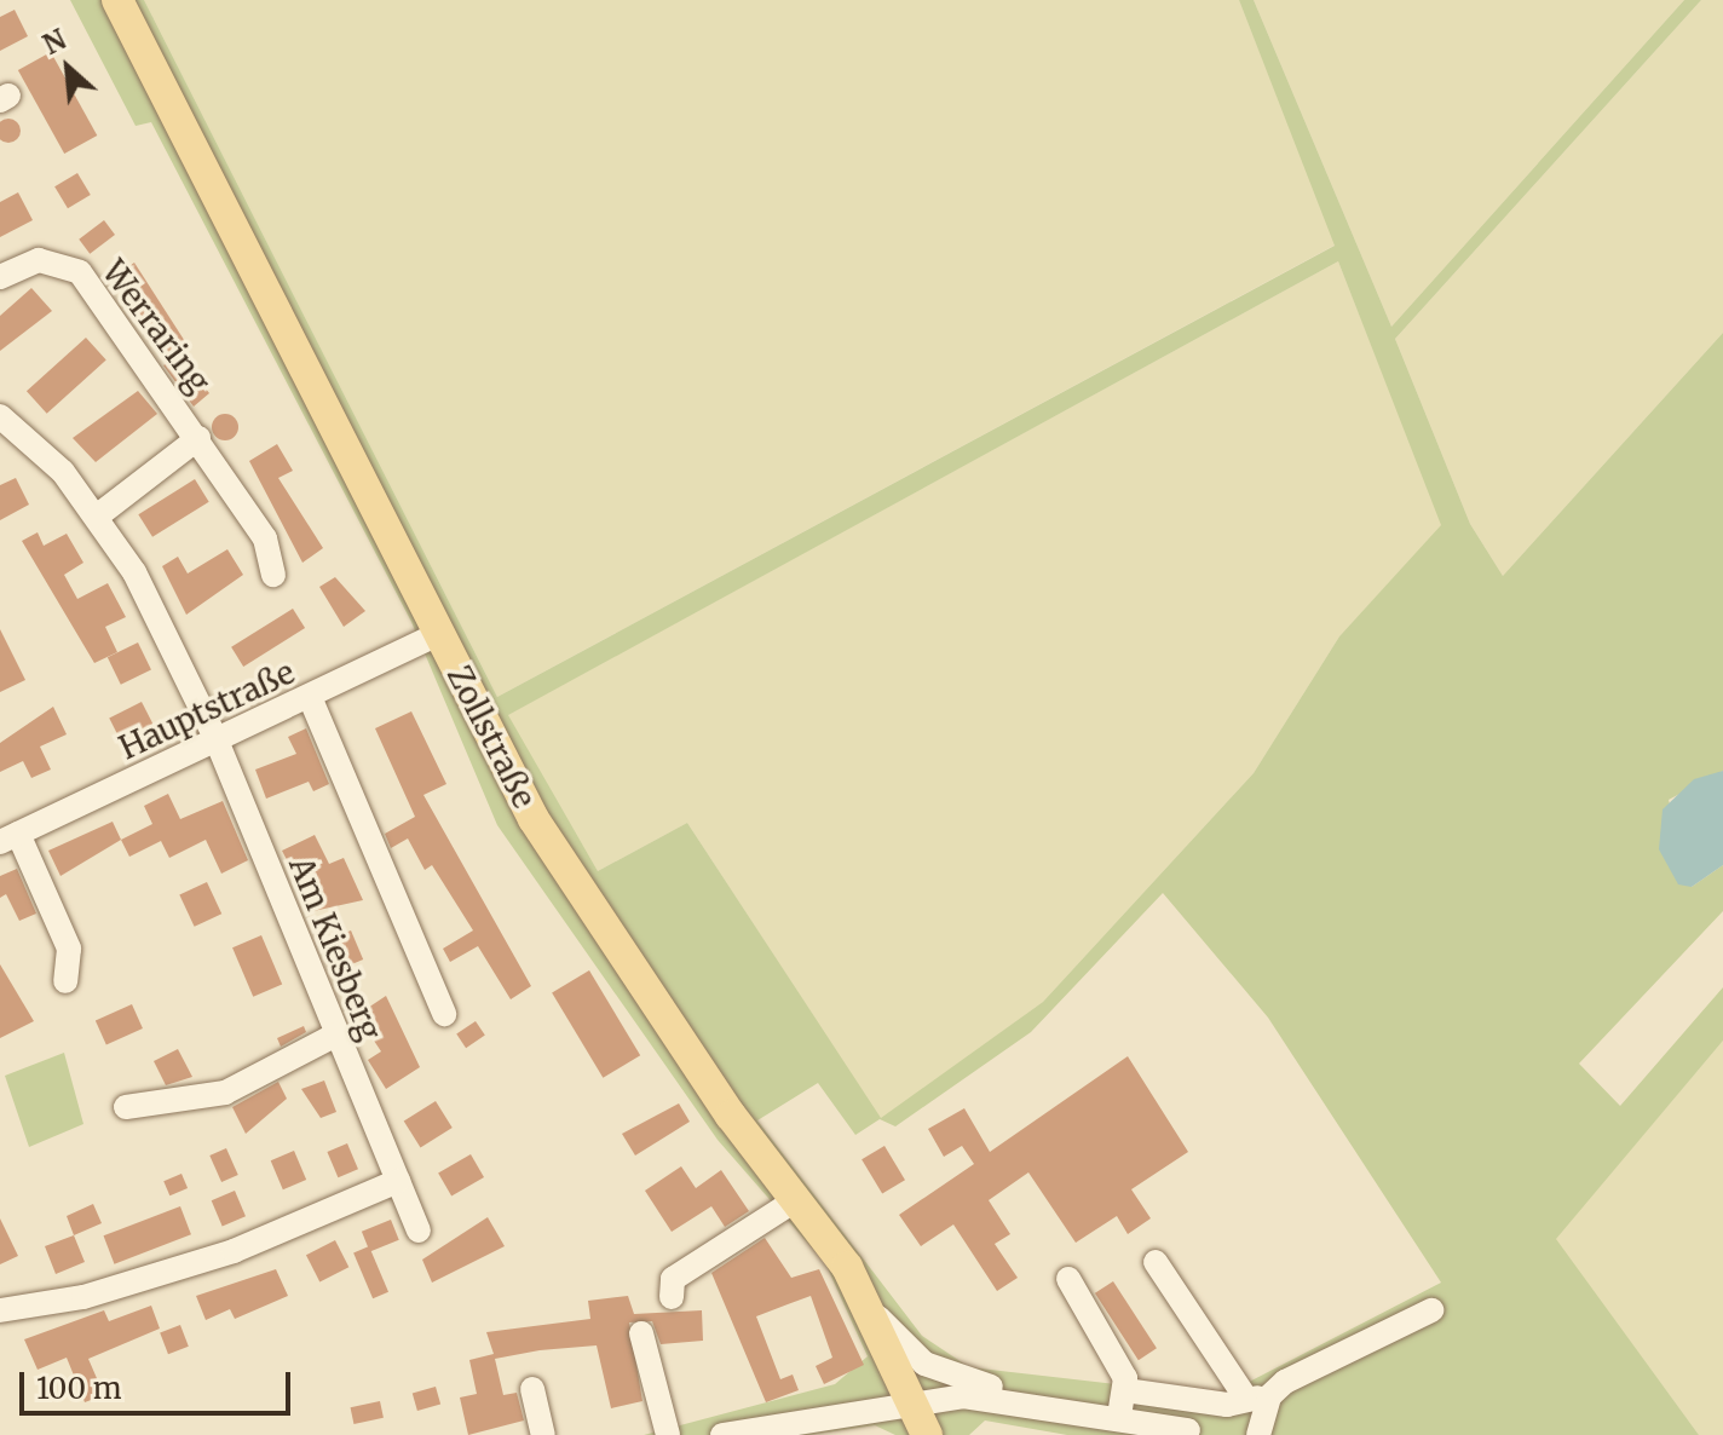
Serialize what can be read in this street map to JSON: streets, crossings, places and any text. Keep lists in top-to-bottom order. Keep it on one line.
{"streets":{"main road":["Zollstraße"],"street":["Werraring","Hauptstraße","Am Kiesberg"]},"crossings":[["Werraring","Am Kiesberg"],["Hauptstraße","Zollstraße"],["Hauptstraße","Am Kiesberg"]],"scale_bar":"100 m","north":"top left"}
